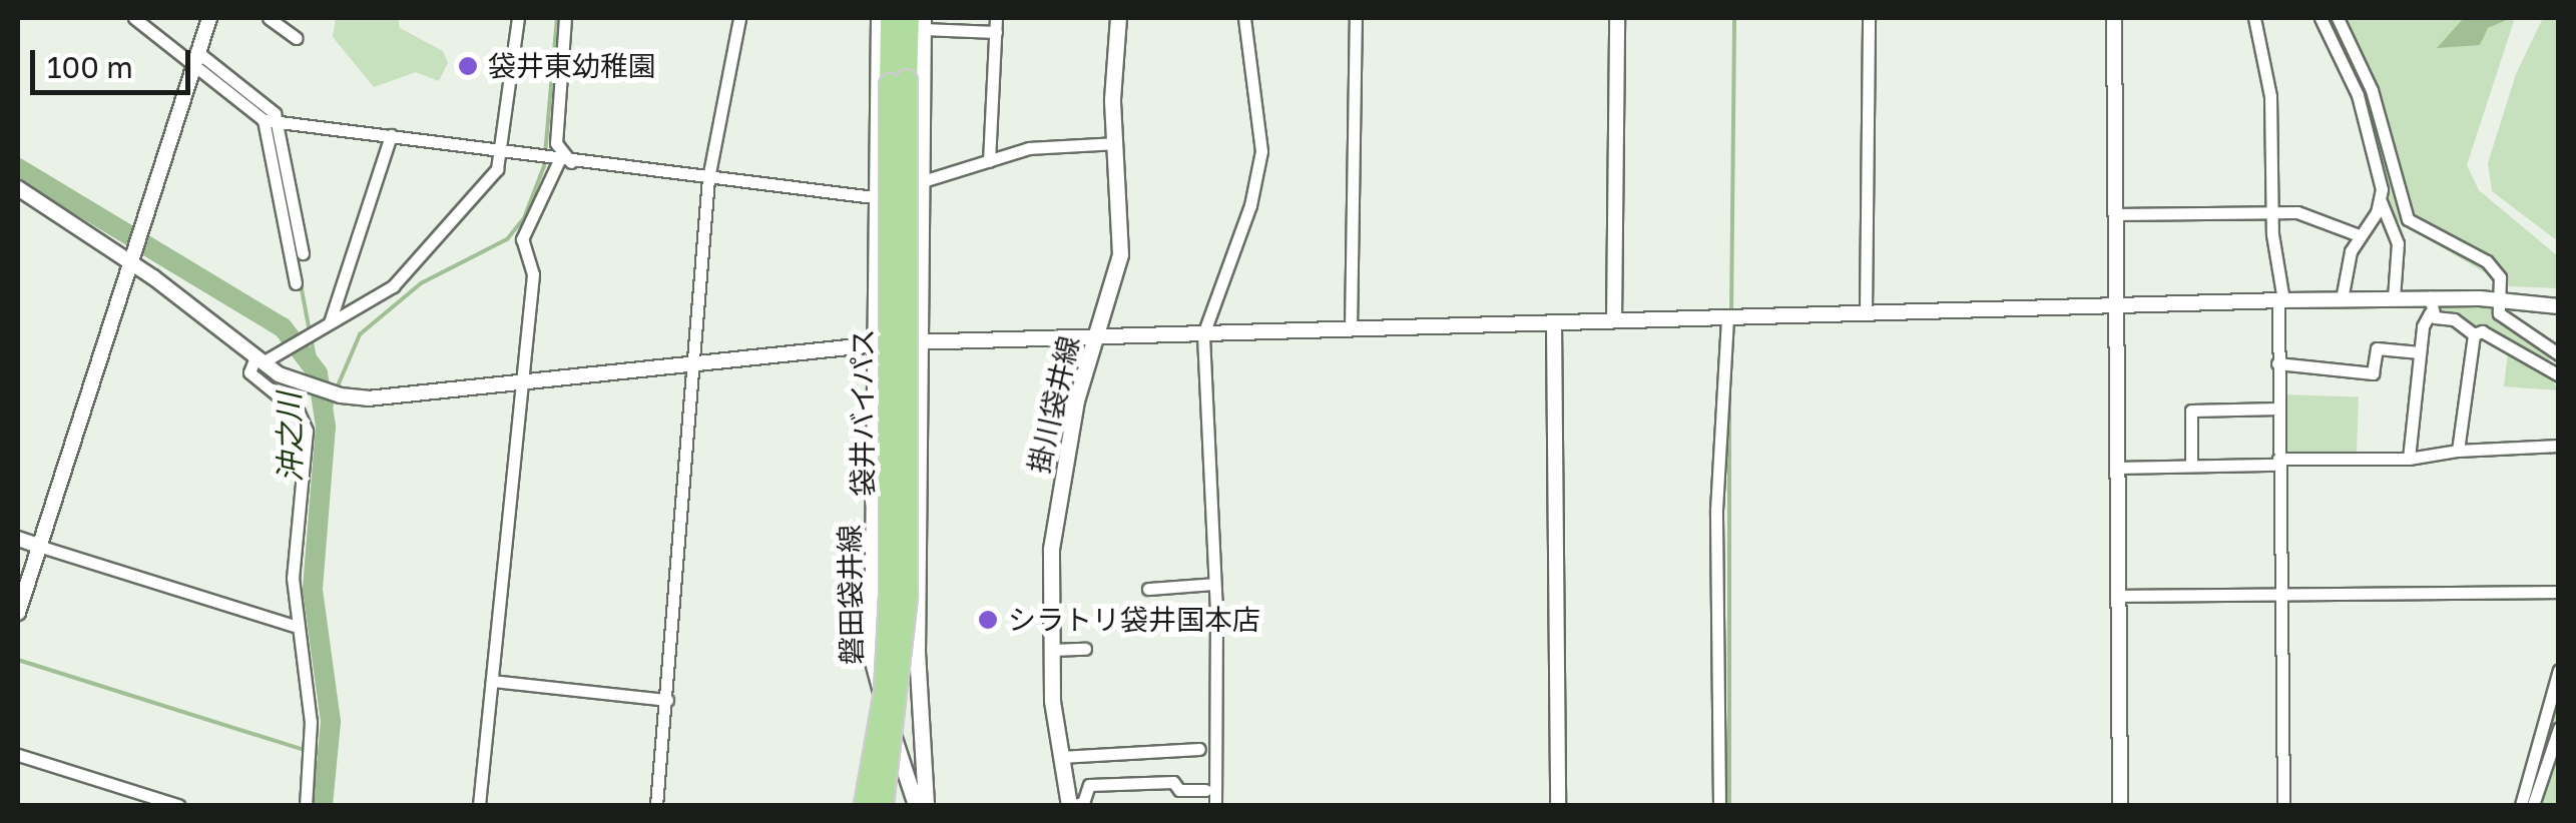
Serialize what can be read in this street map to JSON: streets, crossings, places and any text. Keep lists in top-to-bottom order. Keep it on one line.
{"streets":{"highway":["袋井バイパス"],"main road":["掛川袋井線","磐田袋井線"]},"water":["沖之川"],"places":["袋井東幼稚園","シラトリ袋井国本店"],"scale_bar":"100 m"}
